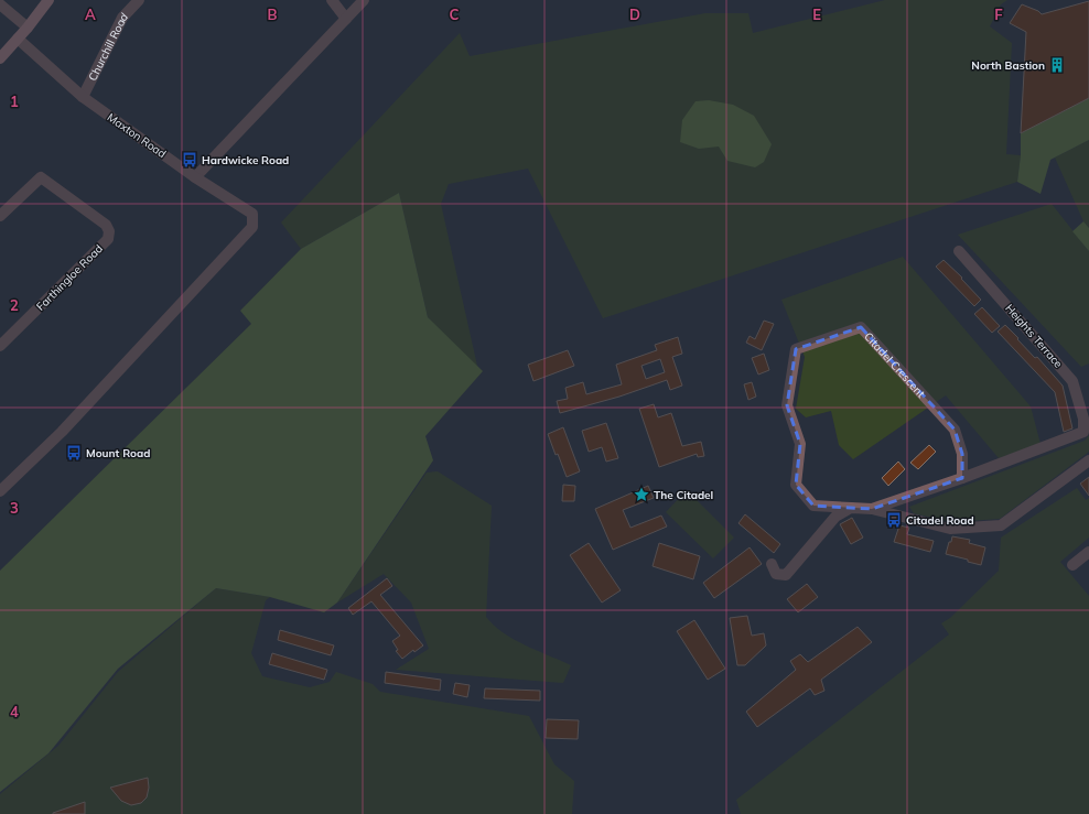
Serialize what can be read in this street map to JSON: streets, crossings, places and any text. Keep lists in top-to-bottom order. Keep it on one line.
{"streets":{"street":["Churchill Road","Maxton Road","Farthingloe Road","Heights Terrace","Citadel Crescent"]},"crossings":[["Churchill Road","Maxton Road"],["Heights Terrace","Citadel Crescent"]],"places":{"building":["North Bastion"],"bus stop":["Hardwicke Road","Mount Road","Citadel Road"],"place":["The Citadel"]},"grid":{"columns":["A","B","C","D","E","F"],"rows":["1","2","3","4"]}}
